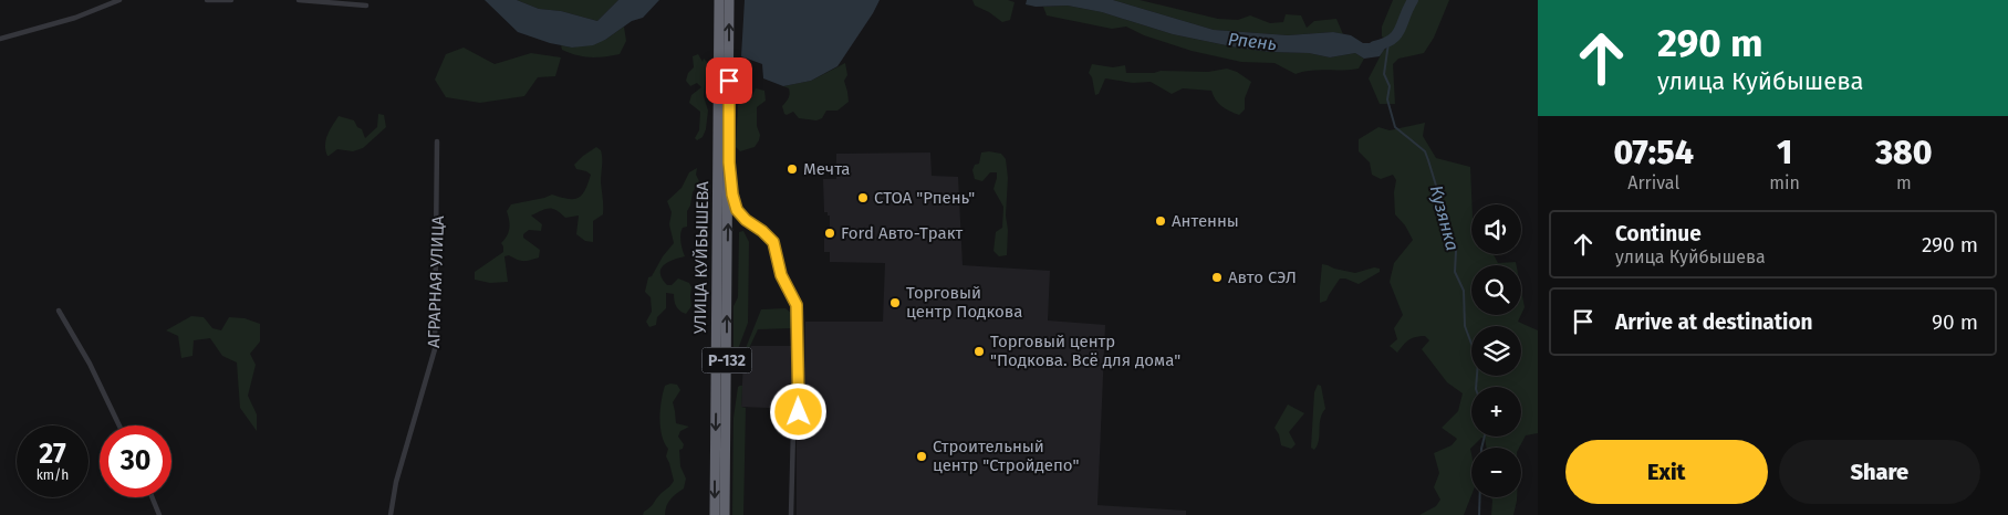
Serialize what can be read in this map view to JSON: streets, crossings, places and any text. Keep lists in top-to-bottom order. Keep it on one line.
{"streets":{"highway":["УЛИЦА КУЙБЫШЕВА","Р-132"],"street":["АГРАРНАЯ УЛИЦА"]},"water":["Рпень","Кузянка"],"places":["Мечта","СТОА \"Рпень\"","Антенны","Ford Авто-Тракт","Авто СЭЛ","Торговый центр Подкова","Торговый центр \"Подкова. Всё для дома\"","Строительный центр \"Стройдепо\""],"page":{"turn":["290 m","улица Куйбышева"],"eta":["07:54","Arrival","1","min","380","m"],"map_buttons":["+","−"],"list":[{"name":"Continue","note":"улица Куйбышева","value":"290 m"},{"name":"Arrive at destination","value":"90 m"}],"speed":"27 km/h","limit":"30","buttons":["Exit","Share"]}}
